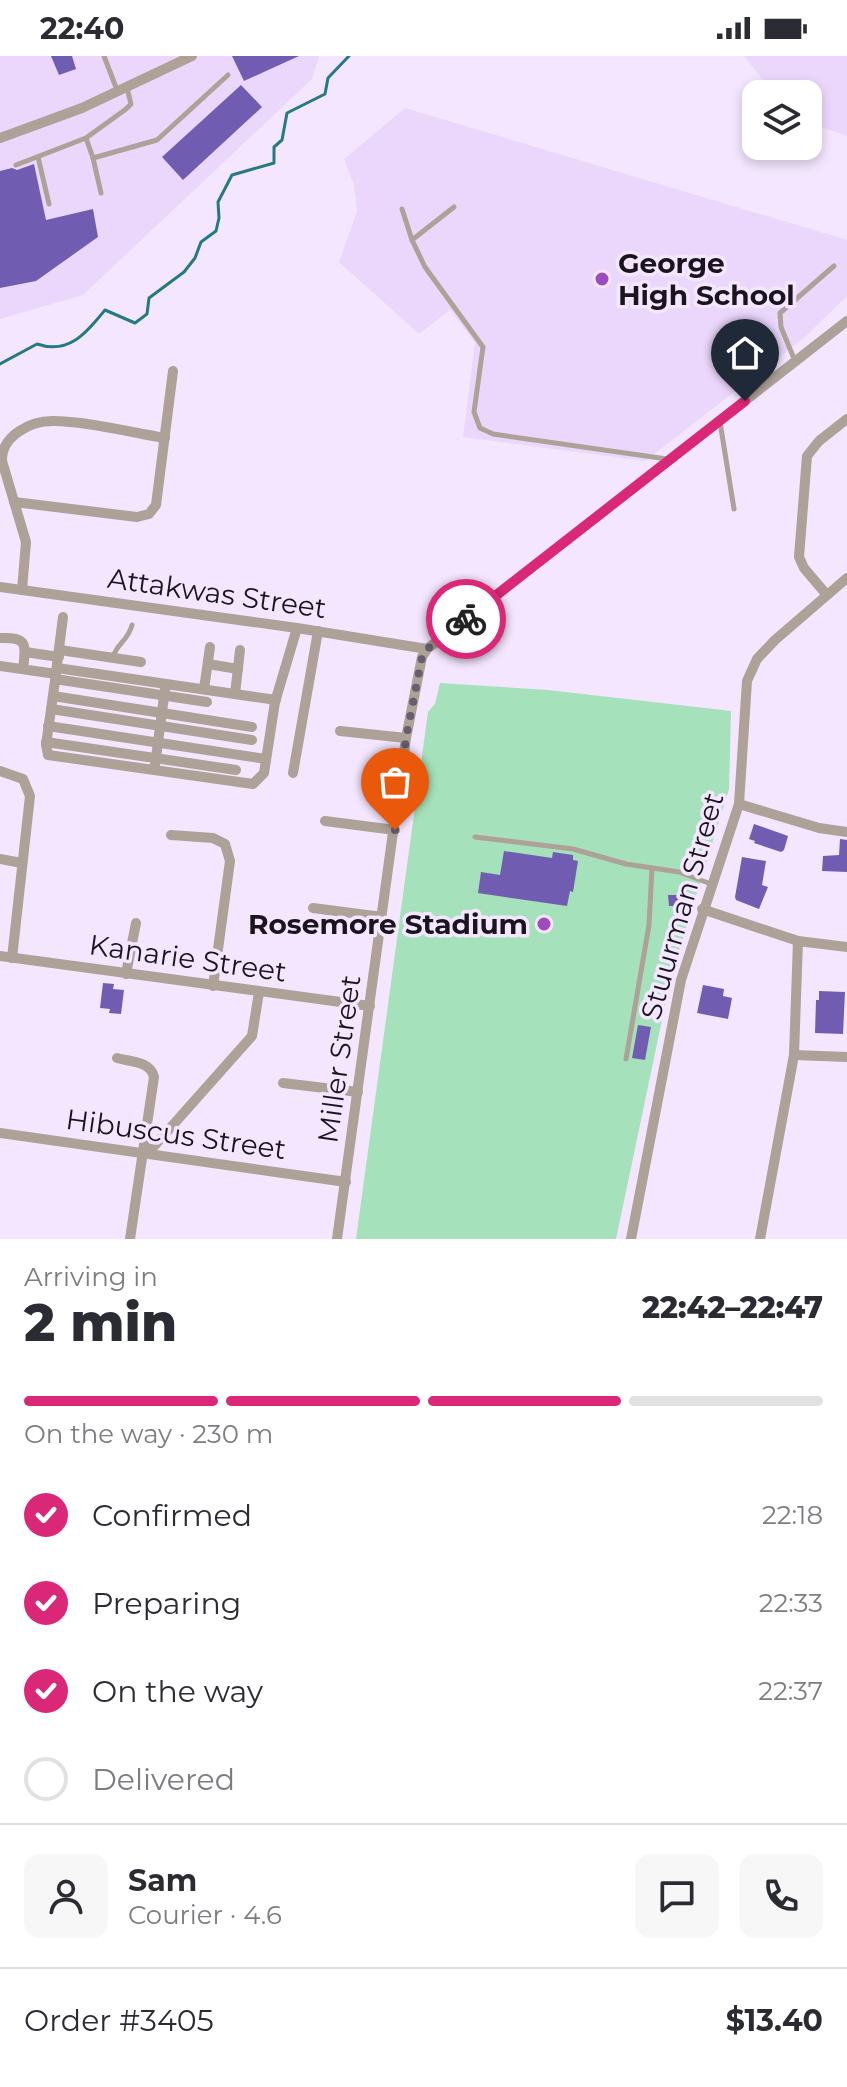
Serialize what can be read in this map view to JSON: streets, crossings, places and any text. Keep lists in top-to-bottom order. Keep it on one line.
{"streets":{"street":["Attakwas Street","Stuurman Street","Kanarie Street","Miller Street","Hibuscus Street"]},"crossings":[["Attakwas Street","Miller Street"],["Kanarie Street","Miller Street"],["Miller Street","Hibuscus Street"]],"places":["George High School","Rosemore Stadium"],"page":{"status":"22:40","heading":["2 min","Arriving in","22:42–22:47"],"panel":["Sam","Courier · 4.6","Order #3405","$13.40"],"bar":"On the way · 230 m","list":[["Confirmed","22:18"],["Preparing","22:33"],["On the way","22:37"],"Delivered"]}}
